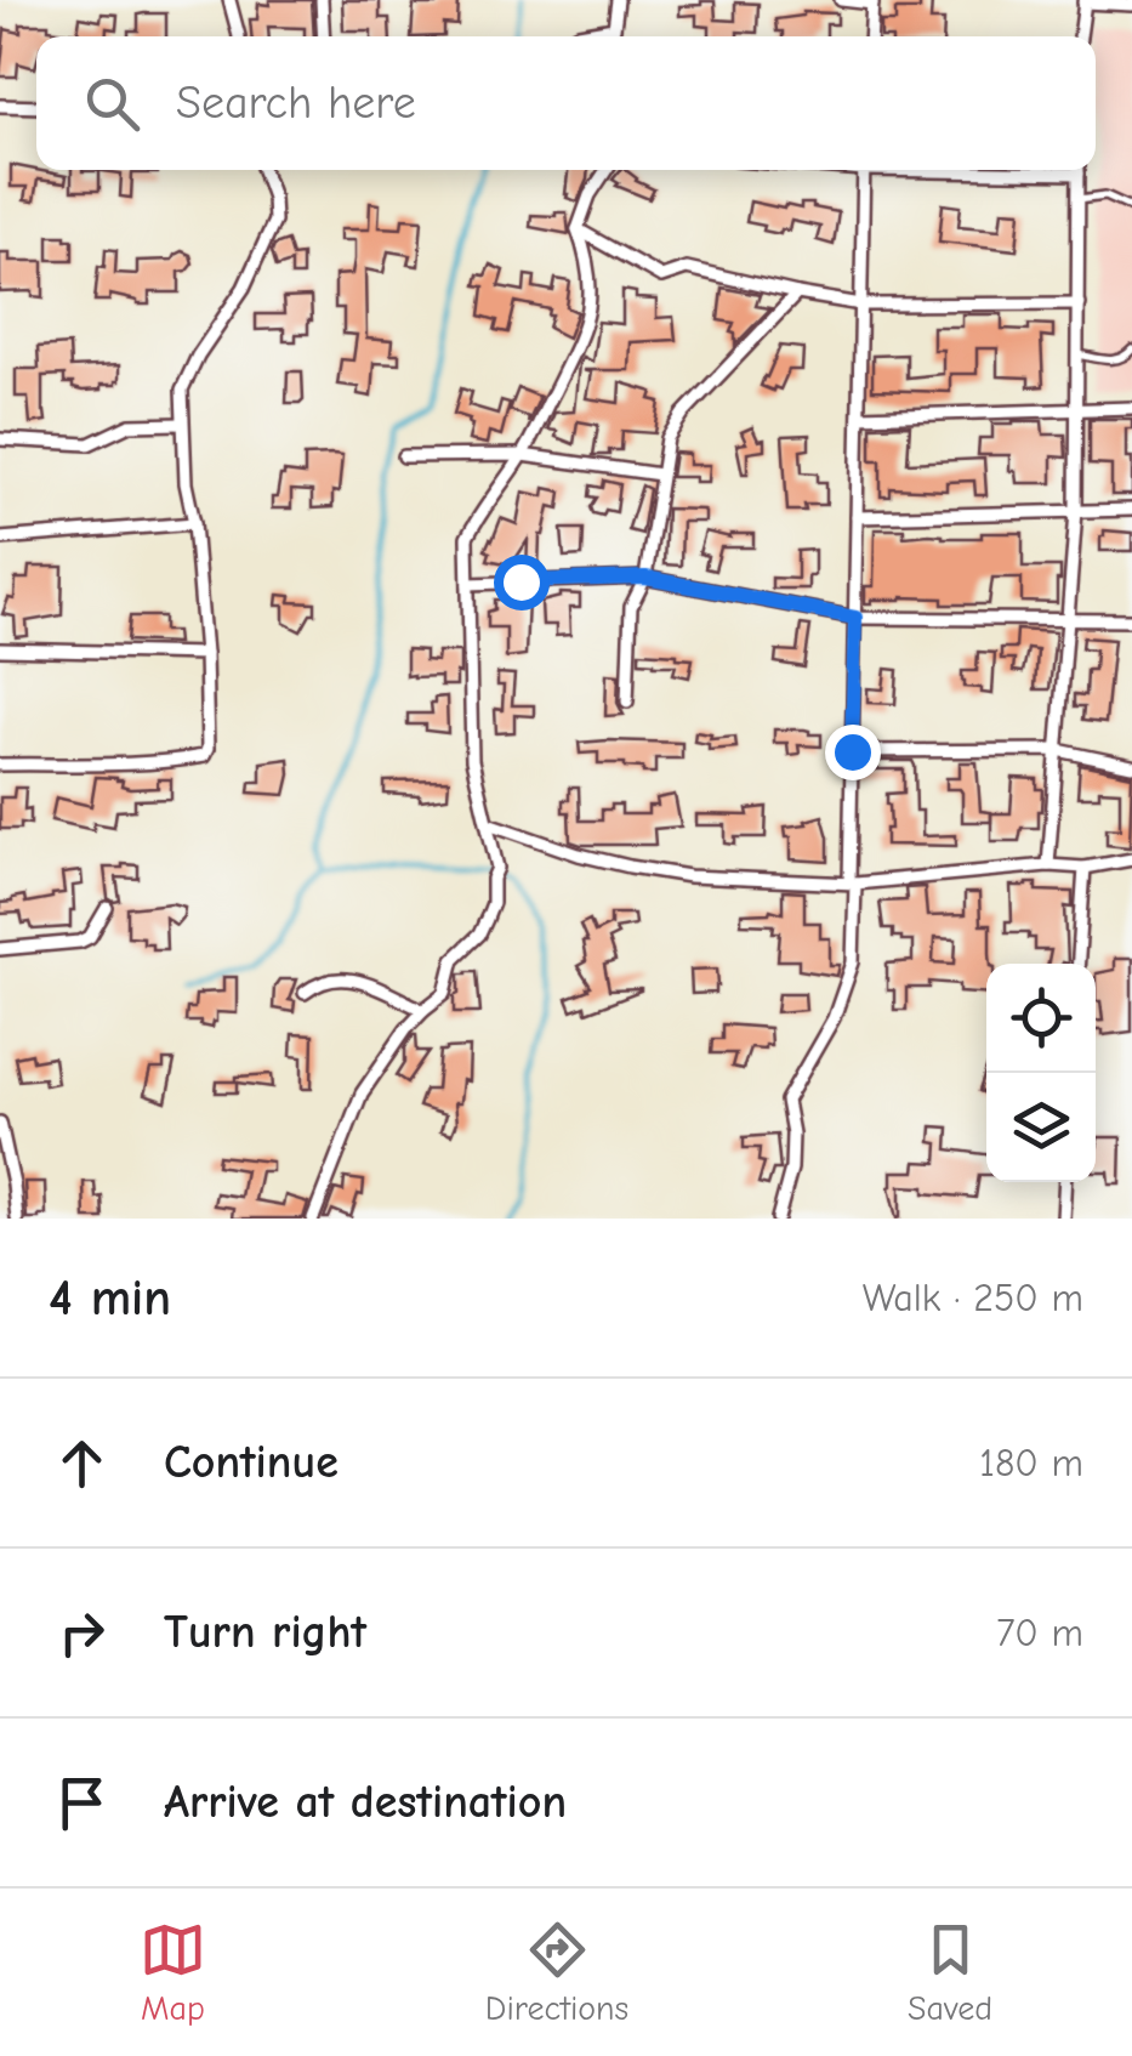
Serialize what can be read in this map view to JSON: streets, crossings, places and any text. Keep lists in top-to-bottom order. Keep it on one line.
{"page":{"search":"Search here","heading":["4 min","Walk · 250 m"],"list":[["Continue","180 m"],["Turn right","70 m"],"Arrive at destination"],"nav":["Map","Directions","Saved"]}}
